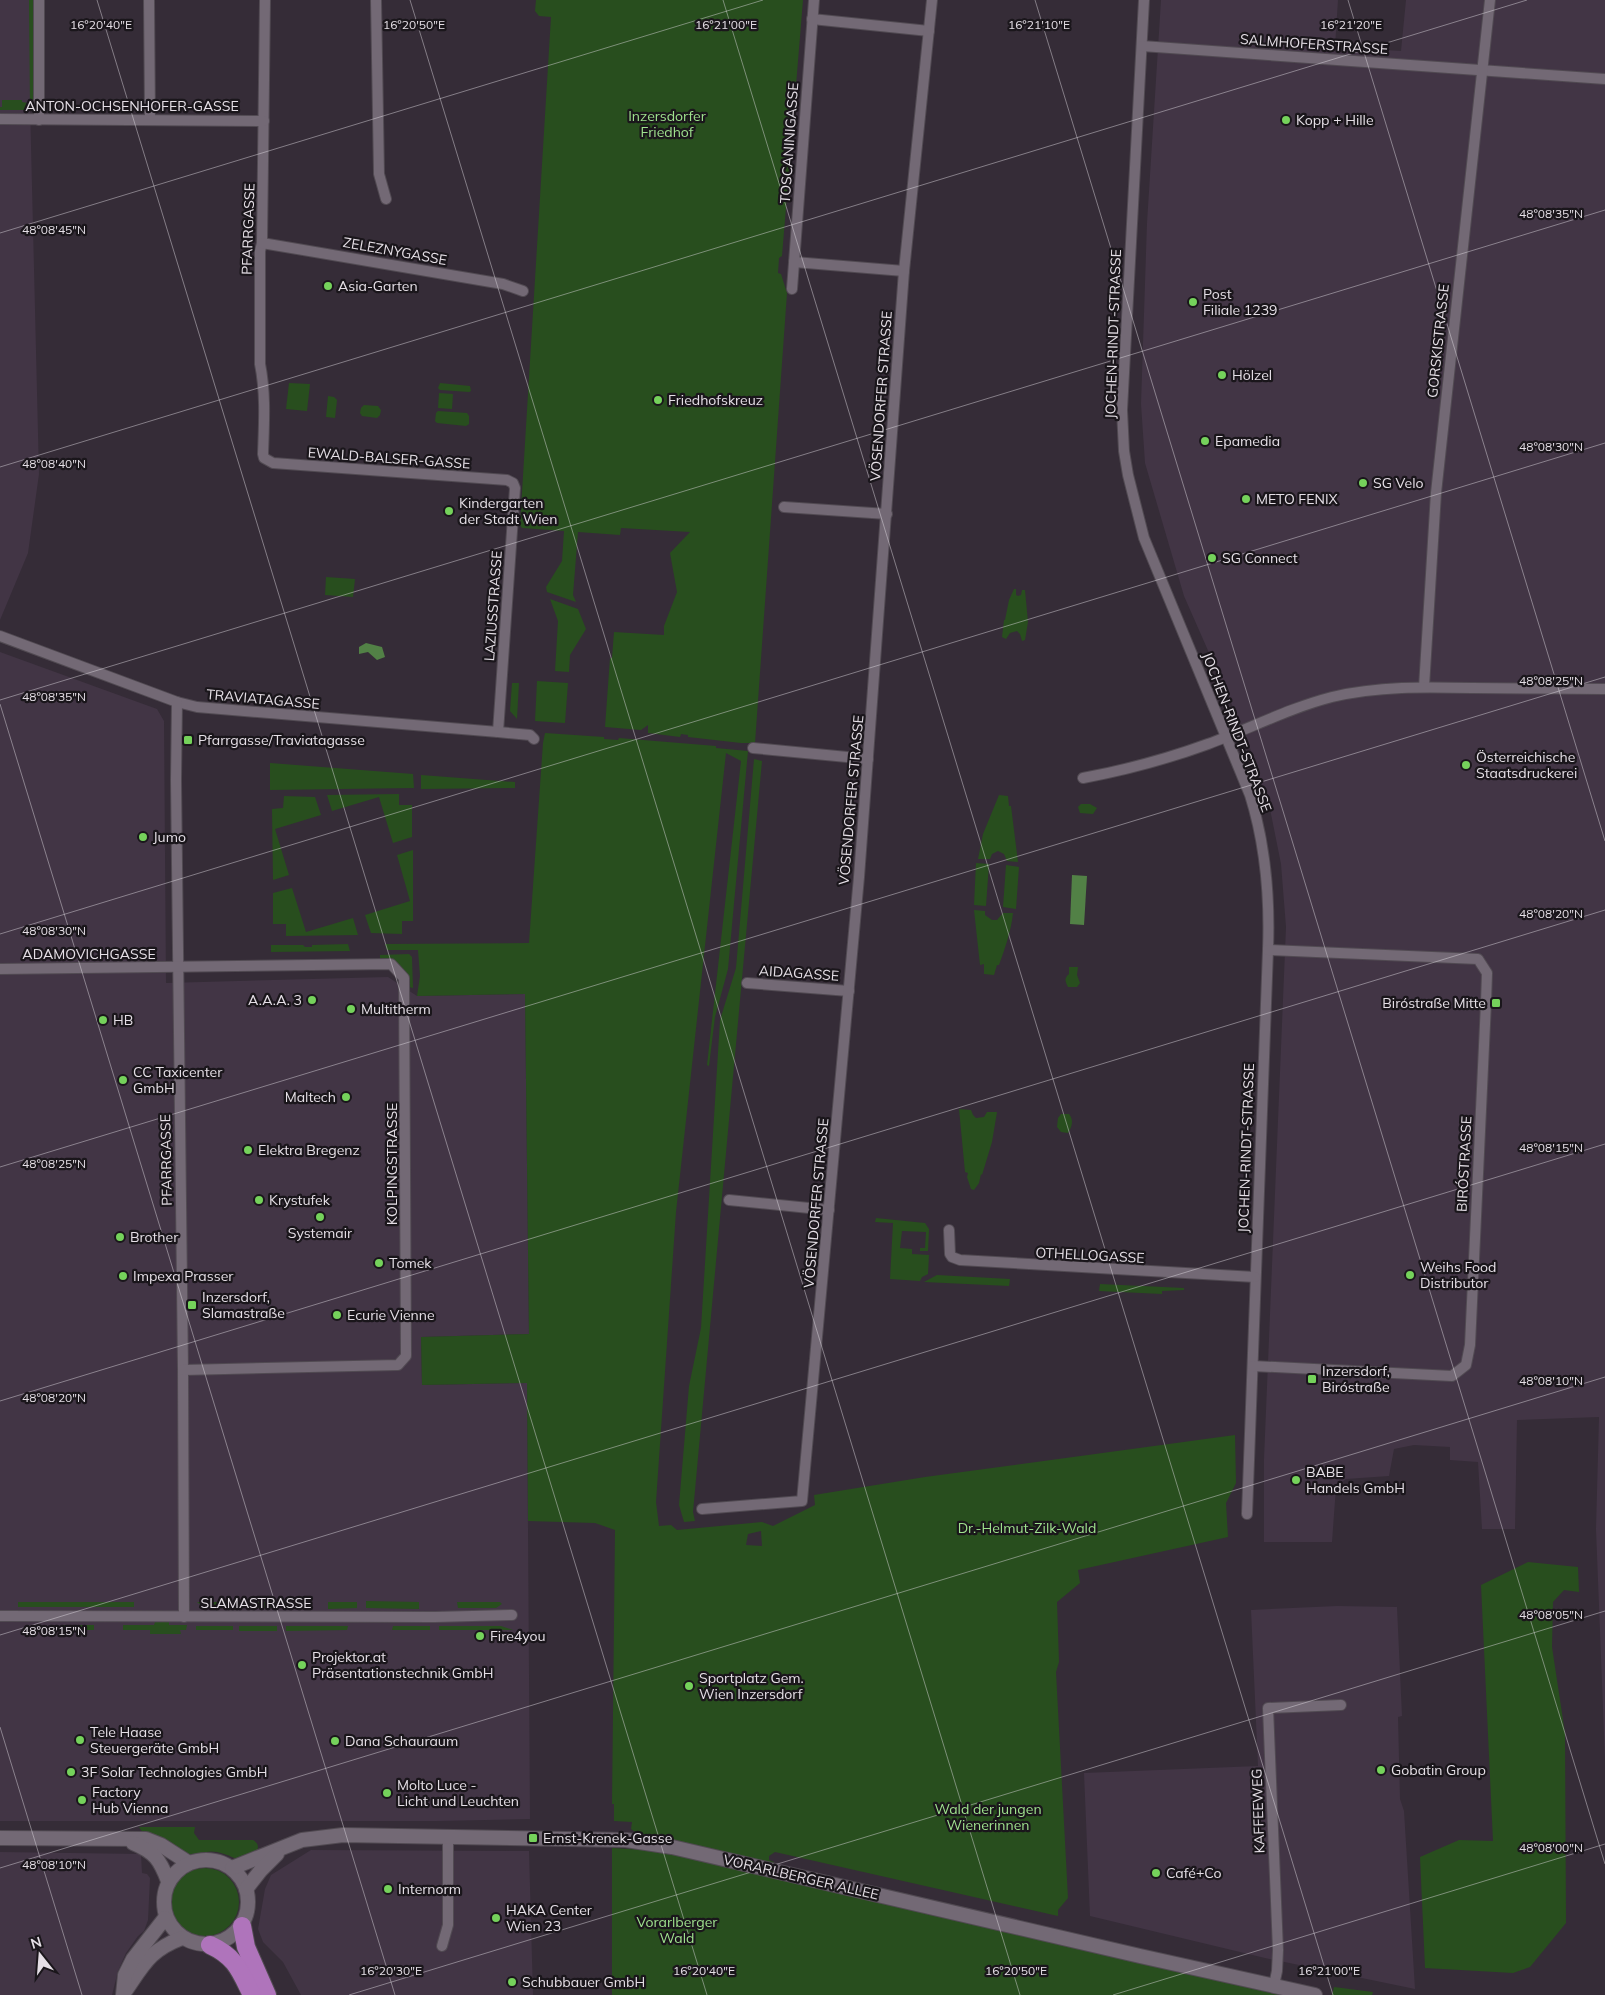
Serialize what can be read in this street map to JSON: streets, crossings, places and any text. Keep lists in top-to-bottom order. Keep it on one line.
{"streets":{"main road":["VORARLBERGER ALLEE"],"street":["SALMHOFERSTRASSE","ANTON-OCHSENHOFER-GASSE","TOSCANINIGASSE","PFARRGASSE","ZELEZNYGASSE","JOCHEN-RINDT-STRASSE","GORSKISTRASSE","VÖSENDORFER STRASSE","EWALD-BALSER-GASSE","LAZIUSSTRASSE","TRAVIATAGASSE","ADAMOVICHGASSE","AIDAGASSE","KOLPINGSTRASSE","BIRÓSTRASSE","OTHELLOGASSE","SLAMASTRASSE","KAFFEEWEG"]},"crossings":[["SALMHOFERSTRASSE","JOCHEN-RINDT-STRASSE"],["SALMHOFERSTRASSE","GORSKISTRASSE"],["ANTON-OCHSENHOFER-GASSE","PFARRGASSE"],["PFARRGASSE","ZELEZNYGASSE"],["PFARRGASSE","EWALD-BALSER-GASSE"],["PFARRGASSE","TRAVIATAGASSE"],["PFARRGASSE","ADAMOVICHGASSE"],["PFARRGASSE","KOLPINGSTRASSE"],["PFARRGASSE","SLAMASTRASSE"],["JOCHEN-RINDT-STRASSE","BIRÓSTRASSE"],["JOCHEN-RINDT-STRASSE","OTHELLOGASSE"],["VÖSENDORFER STRASSE","AIDAGASSE"],["EWALD-BALSER-GASSE","LAZIUSSTRASSE"],["LAZIUSSTRASSE","TRAVIATAGASSE"],["ADAMOVICHGASSE","KOLPINGSTRASSE"],["KAFFEEWEG","VORARLBERGER ALLEE"]],"parks":["Inzersdorfer Friedhof","Dr.-Helmut-Zilk-Wald","Wald der jungen Wienerinnen","Vorarlberger Wald"],"places":{"other":["Kopp + Hille","Asia-Garten","Post Filiale 1239","Hölzel","Friedhofskreuz","Epamedia","SG Velo","METO FENIX","Kindergarten der Stadt Wien","SG Connect","Österreichische Staatsdruckerei","Jumo","A.A.A. 3","Multitherm","HB","CC Taxicenter GmbH","Maltech","Elektra Bregenz","Krystufek","Systemair","Brother","Tomek","Weihs Food Distributor","Impexa Prasser","Ecurie Vienne","BABE Handels GmbH","Fire4you","Projektor.at Präsentationstechnik GmbH","Sportplatz Gem. Wien Inzersdorf","Tele Haase Steuergeräte GmbH","Dana Schauraum","Gobatin Group","3F Solar Technologies GmbH","Molto Luce - Licht und Leuchten","Factory Hub Vienna","Café+Co","Internorm","HAKA Center Wien 23","Schubbauer GmbH"],"transit":["Pfarrgasse/Traviatagasse","Biróstraße Mitte","Inzersdorf, Slamastraße","Inzersdorf, Biróstraße","Ernst-Krenek-Gasse"]},"north":"top","coordinates":["16°21'10\"E","16°20'40\"E","16°20'50\"E","16°21'00\"E","16°21'20\"E","48°08'35\"N","48°08'45\"N","48°08'30\"N","48°08'40\"N","48°08'25\"N","48°08'20\"N","48°08'15\"N","48°08'10\"N","48°08'05\"N","48°08'00\"N","16°20'30\"E"]}
